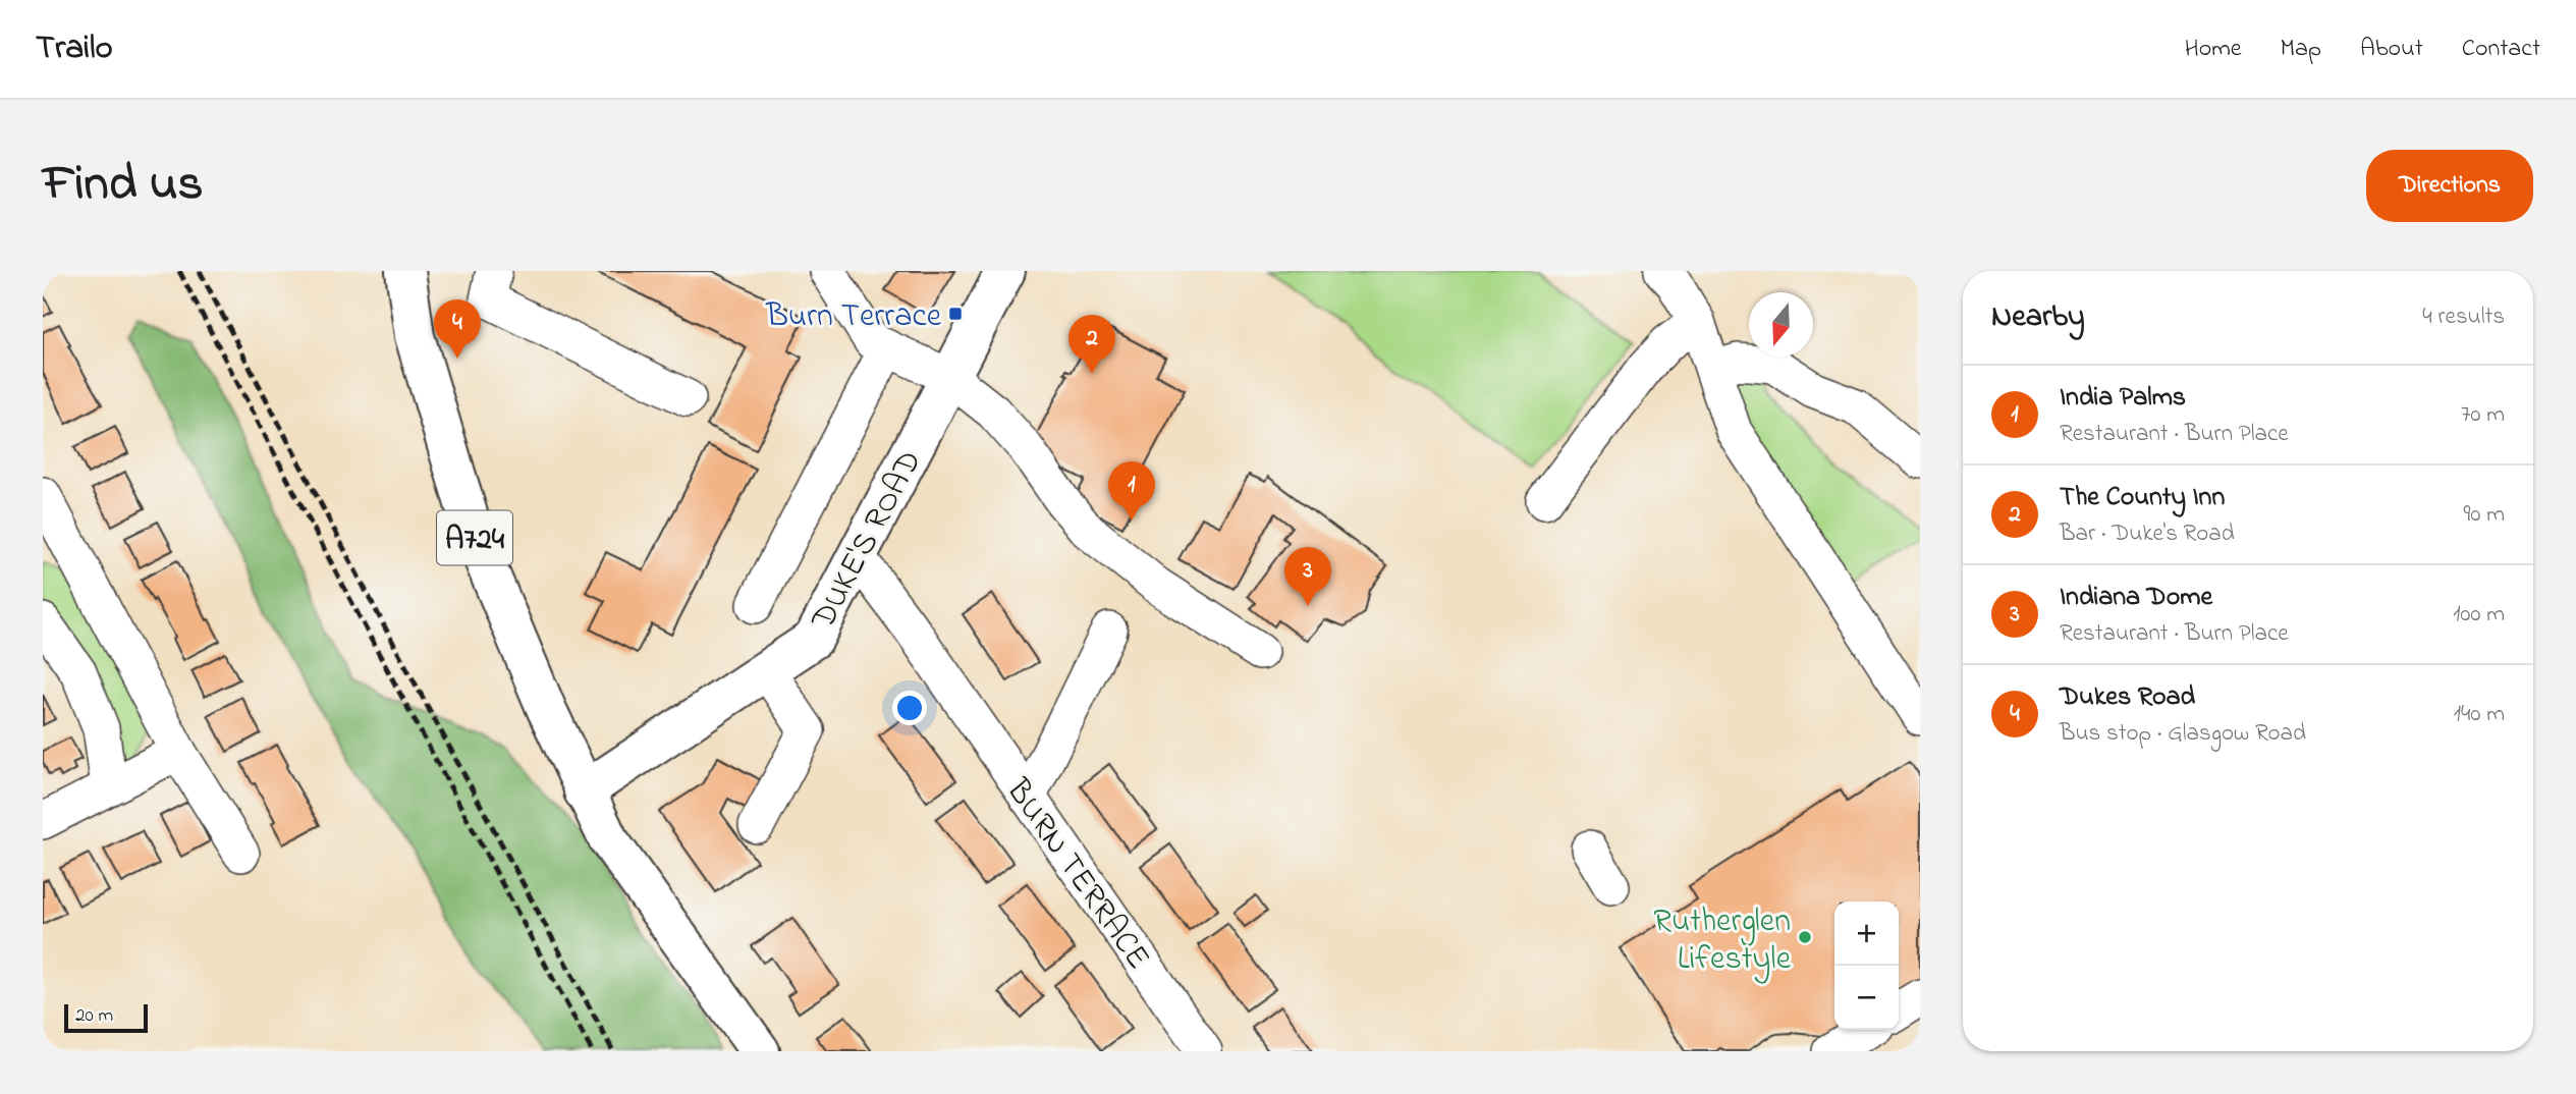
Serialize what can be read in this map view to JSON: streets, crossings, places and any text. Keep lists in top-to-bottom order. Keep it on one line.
{"streets":{"main road":["A724","DUKE'S ROAD"],"street":["BURN TERRACE"]},"crossings":[["A724","DUKE'S ROAD"],["DUKE'S ROAD","BURN TERRACE"]],"places":{"transit":["Burn Terrace"],"other":["Rutherglen Lifestyle"]},"scale_bar":"20 m","north":"bottom","page":{"header":"Trailo","nav":["Home","Map","About","Contact"],"title":"Find us","buttons":"Directions","heading":["Nearby","4 results"],"pins":["4","2","1","3"],"list":[{"mark":"1","name":"India Palms","note":"Restaurant · Burn Place","value":"70 m"},{"mark":"2","name":"The County Inn","note":"Bar · Duke's Road","value":"90 m"},{"mark":"3","name":"Indiana Dome","note":"Restaurant · Burn Place","value":"100 m"},{"mark":"4","name":"Dukes Road","note":"Bus stop · Glasgow Road","value":"140 m"}],"map_buttons":["+","−"],"scale":"20 m"}}
